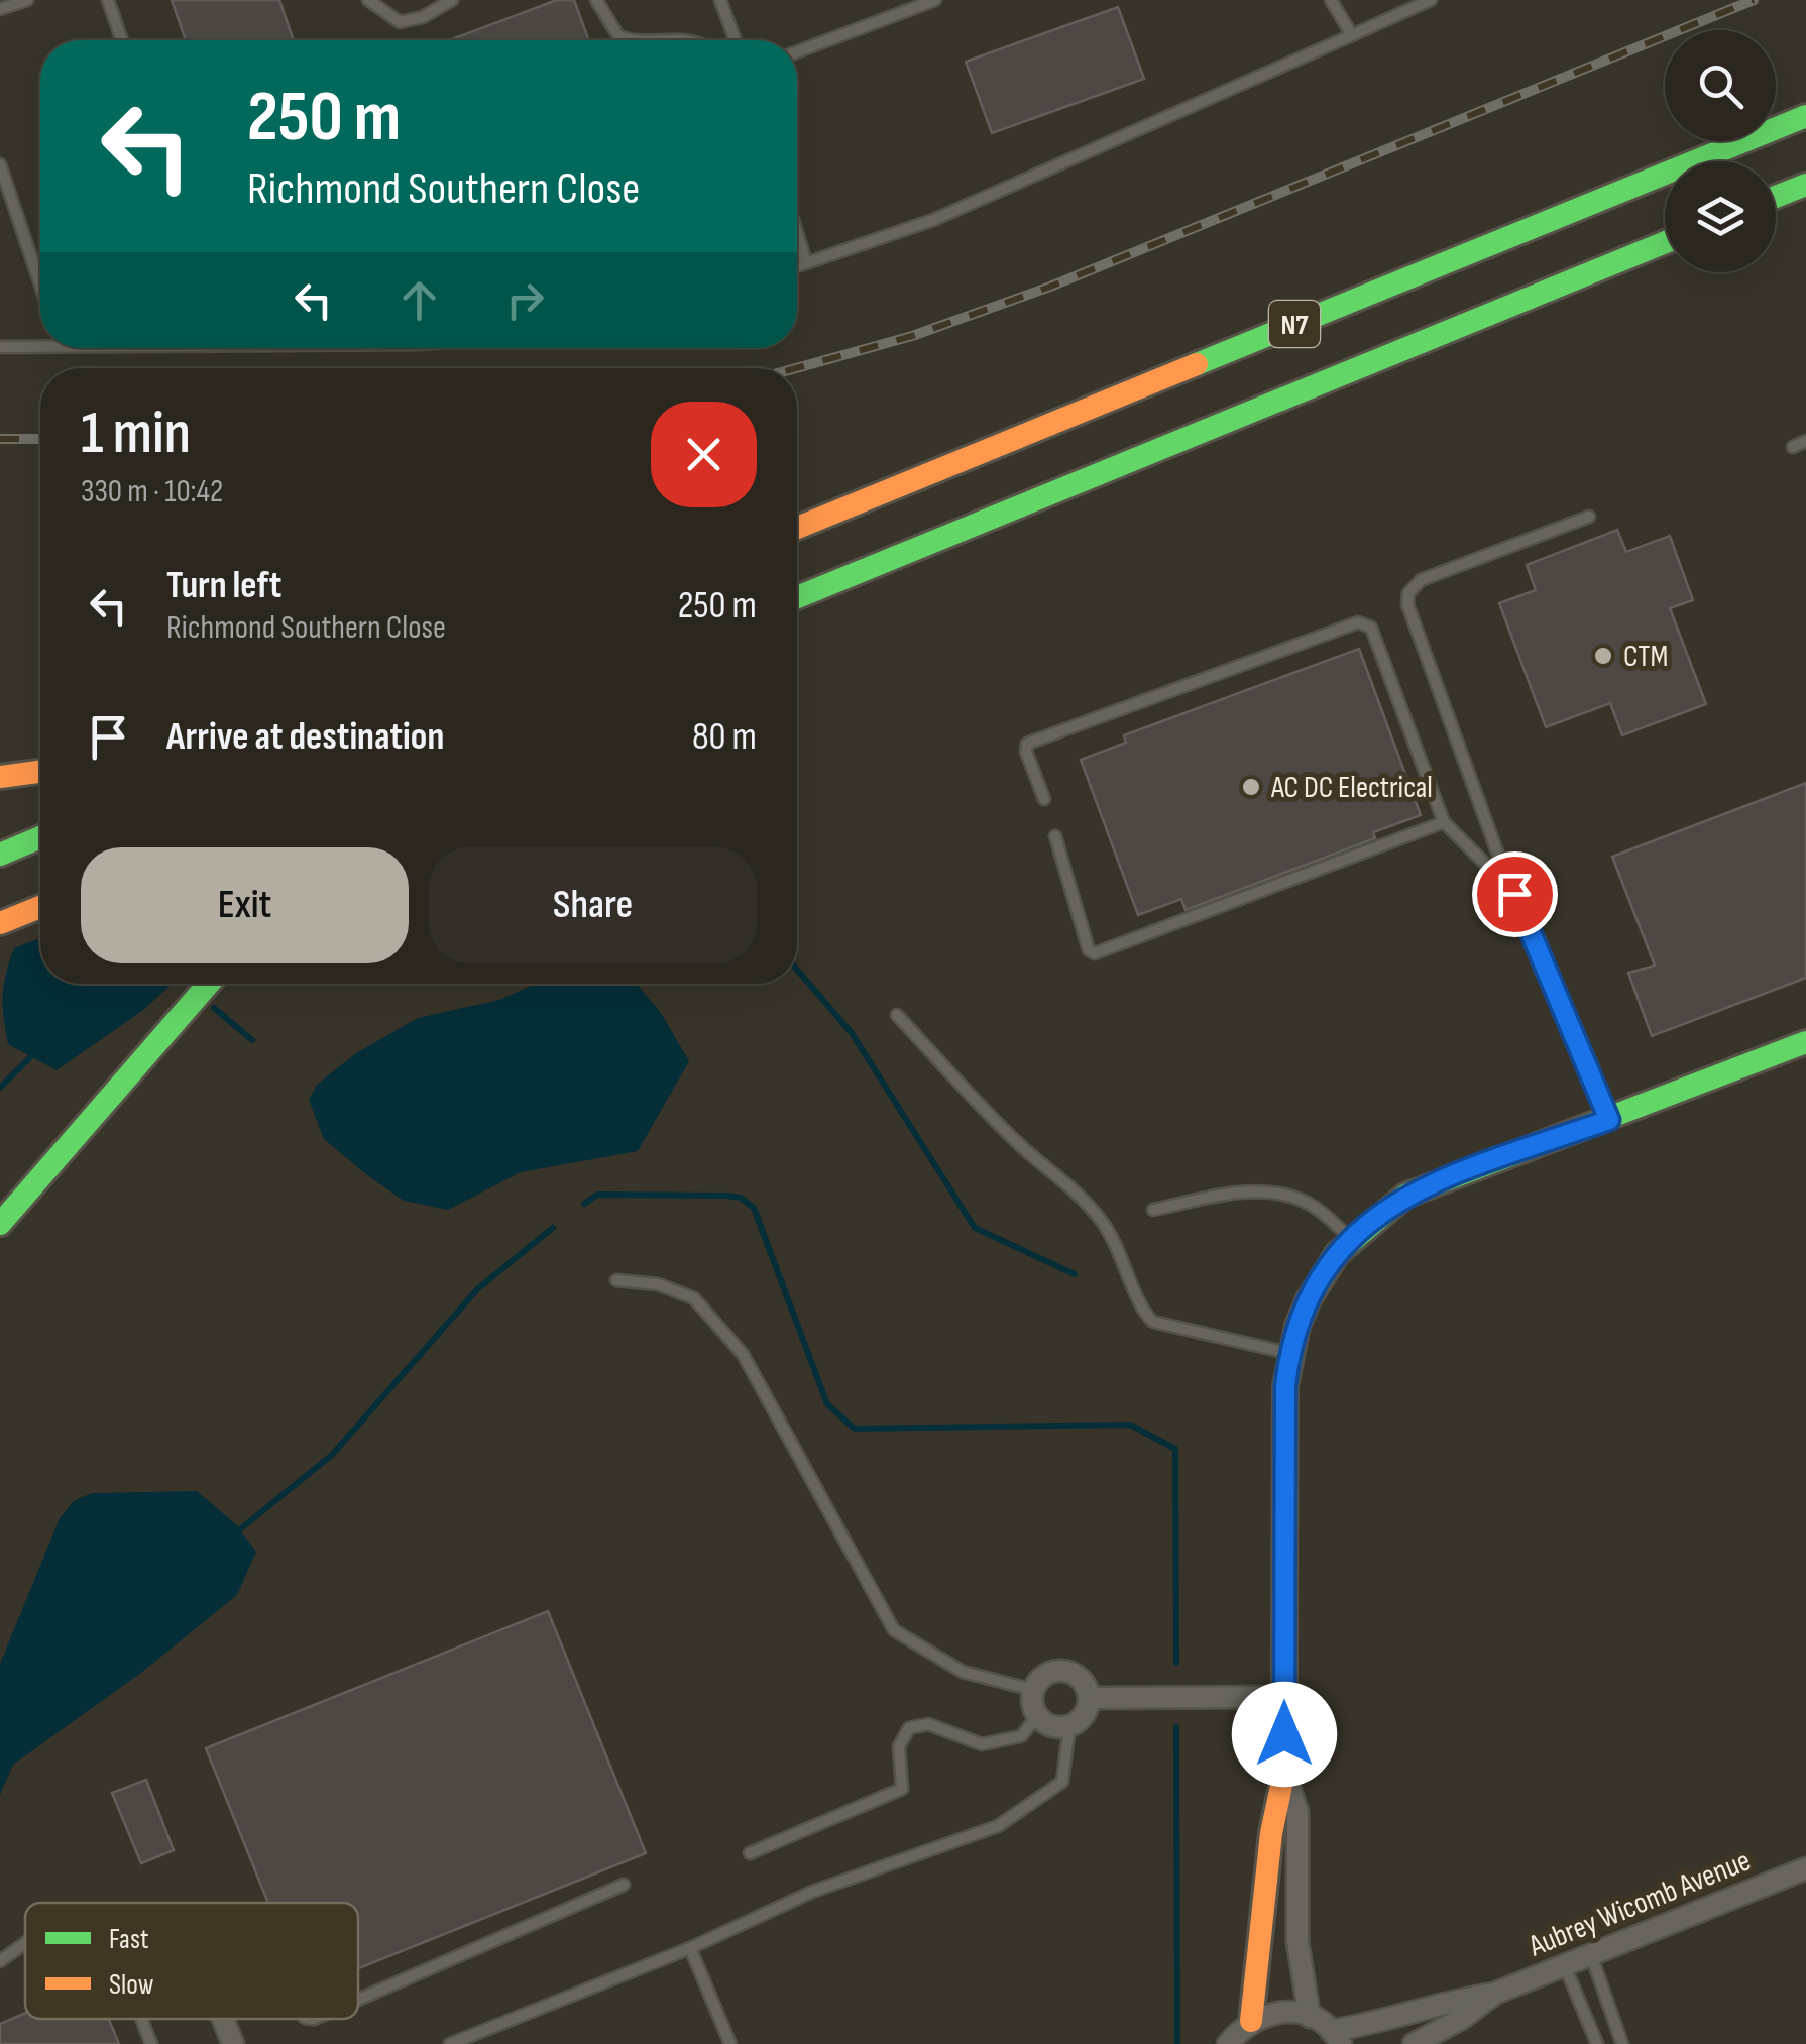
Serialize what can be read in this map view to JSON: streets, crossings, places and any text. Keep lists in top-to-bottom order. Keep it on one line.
{"streets":{"main road":["N7"],"street":["Aubrey Wicomb Avenue"]},"places":["CTM","AC DC Electrical"],"legend":["Fast","Slow"],"page":{"turn":["250 m","Richmond Southern Close"],"heading":["1 min","330 m · 10:42"],"list":[{"name":"Turn left","note":"Richmond Southern Close","value":"250 m"},{"name":"Arrive at destination","value":"80 m"}],"buttons":["Exit","Share"]}}
